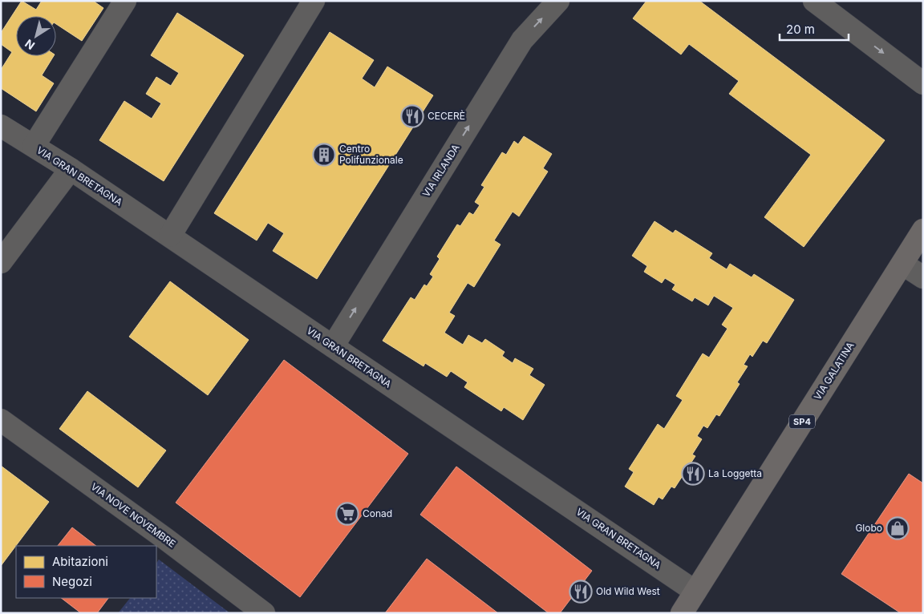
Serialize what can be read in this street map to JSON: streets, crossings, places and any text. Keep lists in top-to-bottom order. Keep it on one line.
{"streets":{"main road":["VIA GALATINA","SP4"],"street":["VIA IRLANDA","VIA GRAN BRETAGNA","VIA NOVE NOVEMBRE"]},"crossings":[["VIA IRLANDA","VIA GRAN BRETAGNA"],["VIA GRAN BRETAGNA","VIA GALATINA"]],"places":{"restaurant":["CECERÈ","La Loggetta","Old Wild West"],"building":["Centro Polifunzionale"],"supermarket":["Conad"],"shop":["Globo"]},"legend":["Abitazioni","Negozi"],"scale_bar":"20 m","north":"bottom left"}
